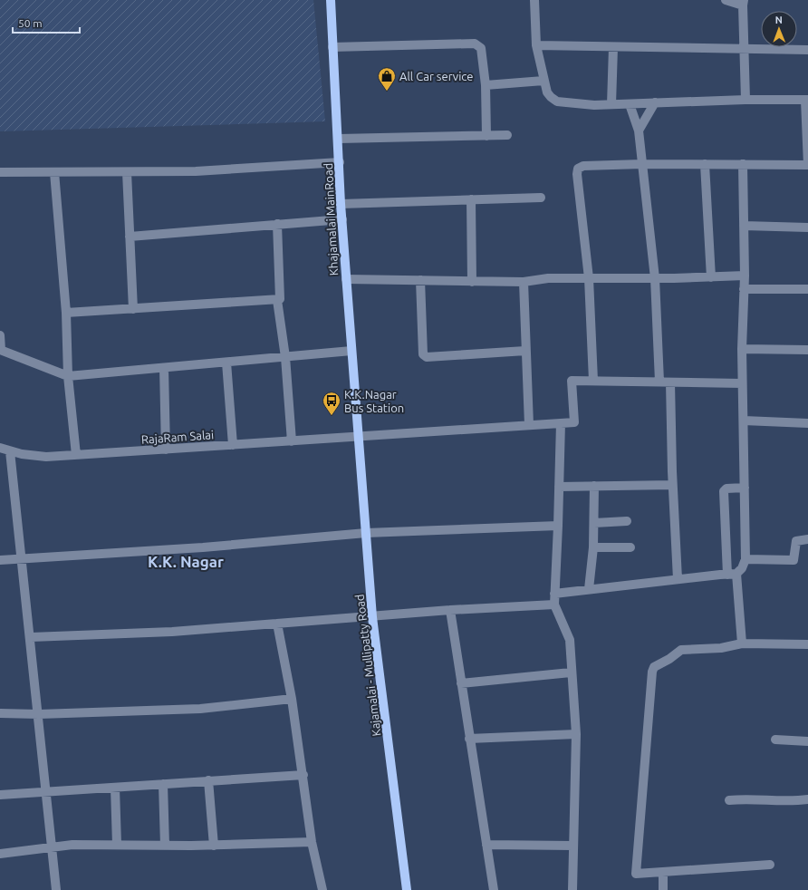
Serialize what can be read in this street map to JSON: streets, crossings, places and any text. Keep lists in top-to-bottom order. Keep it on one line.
{"streets":{"main road":["Khajamalai MainRoad","Kajamalai - Mullipatty Road"],"street":["RajaRam Salai"]},"crossings":[["Khajamalai MainRoad","RajaRam Salai"],["Khajamalai MainRoad","Kajamalai - Mullipatty Road"],["RajaRam Salai","Kajamalai - Mullipatty Road"]],"districts":["K.K. Nagar"],"places":{"shop":["All Car service"],"bus stop":["K.K.Nagar Bus Station"]},"scale_bar":"50 m","north":"top"}
